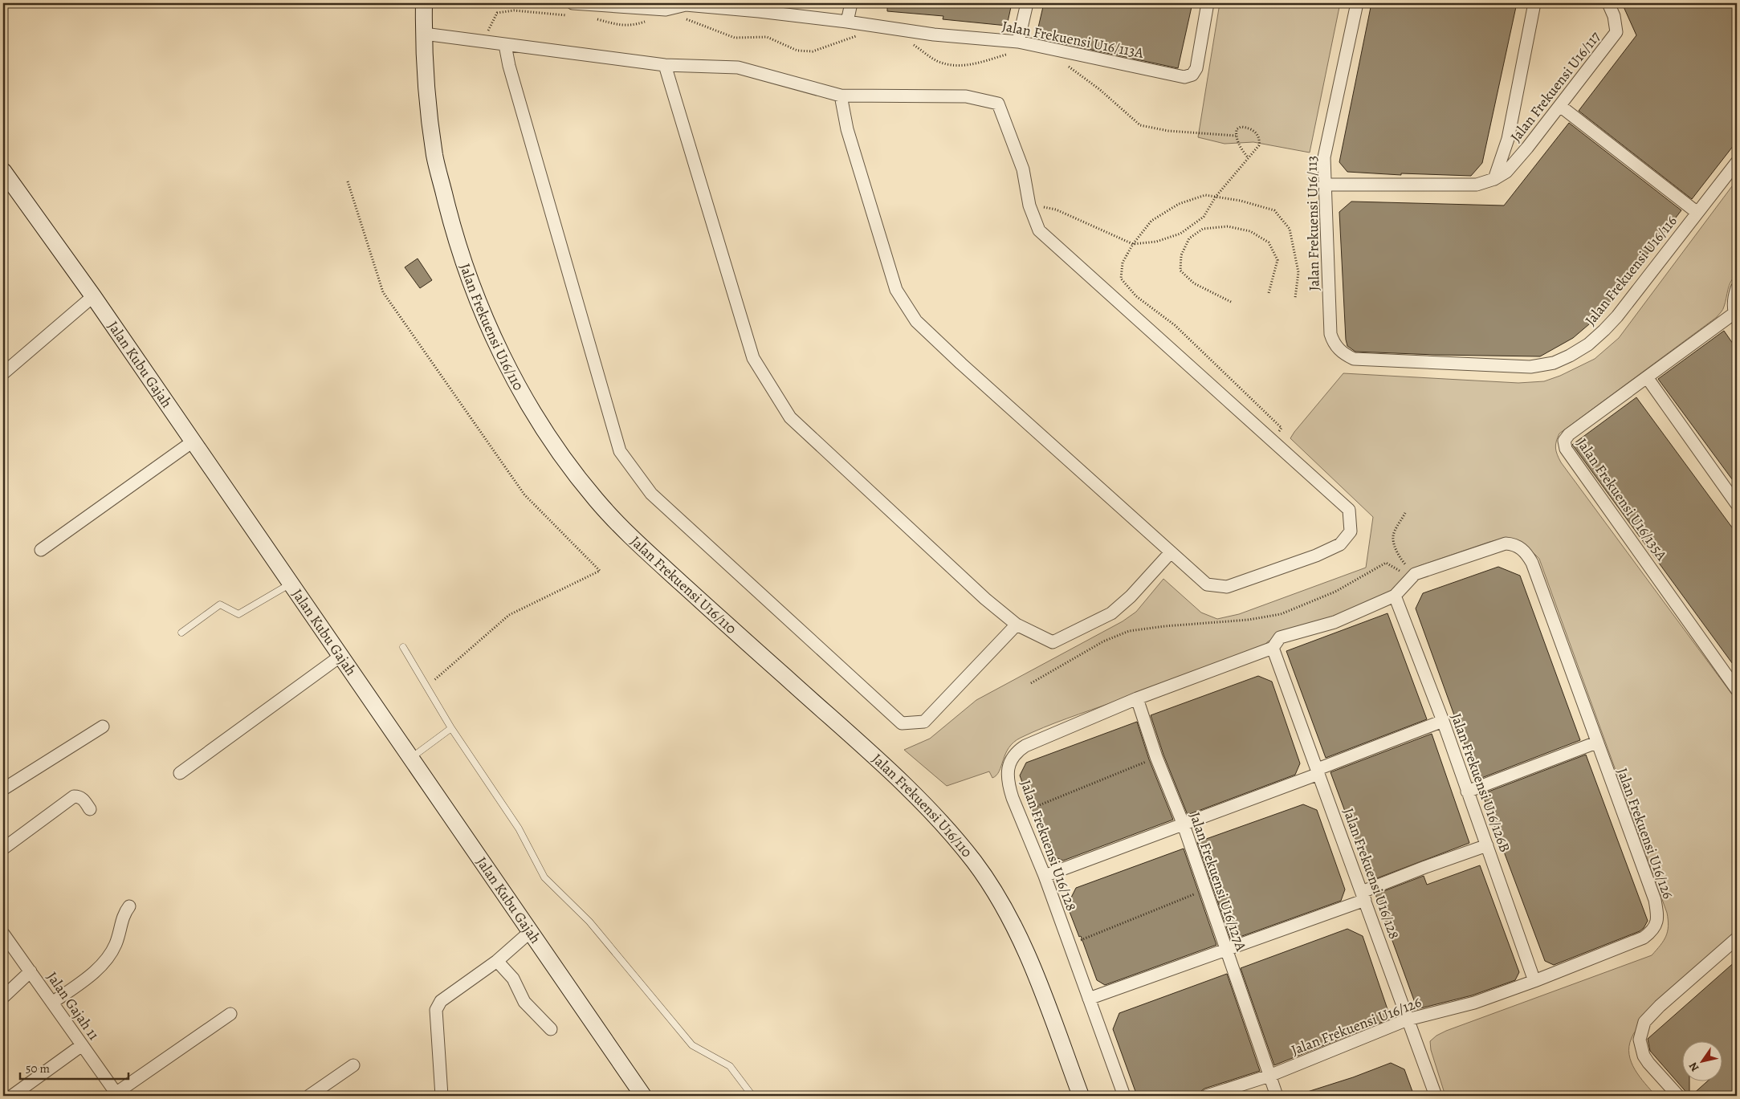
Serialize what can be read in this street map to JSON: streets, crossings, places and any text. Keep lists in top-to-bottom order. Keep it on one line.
{"streets":{"street":["Jalan Frekuensi U16/113A","Jalan Frekuensi U16/117","Jalan Frekuensi U16/113","Jalan Frekuensi U16/116","Jalan Frekuensi U16/110","Jalan Kubu Gajah","Jalan Frekuensi U16/135A","Jalan Frekuensi U16/126B","Jalan Frekuensi U16/126","Jalan Frekuensi U16/128","Jalan Frekuensi U16/127A","Jalan Gajah 11"]},"crossings":[["Jalan Frekuensi U16/117","Jalan Frekuensi U16/113"],["Jalan Frekuensi U16/113","Jalan Frekuensi U16/116"],["Jalan Frekuensi U16/126B","Jalan Frekuensi U16/126"],["Jalan Frekuensi U16/126B","Jalan Frekuensi U16/128"],["Jalan Frekuensi U16/126","Jalan Frekuensi U16/128"],["Jalan Frekuensi U16/126","Jalan Frekuensi U16/127A"],["Jalan Frekuensi U16/128","Jalan Frekuensi U16/127A"]],"scale_bar":"50 m","north":"bottom left"}
